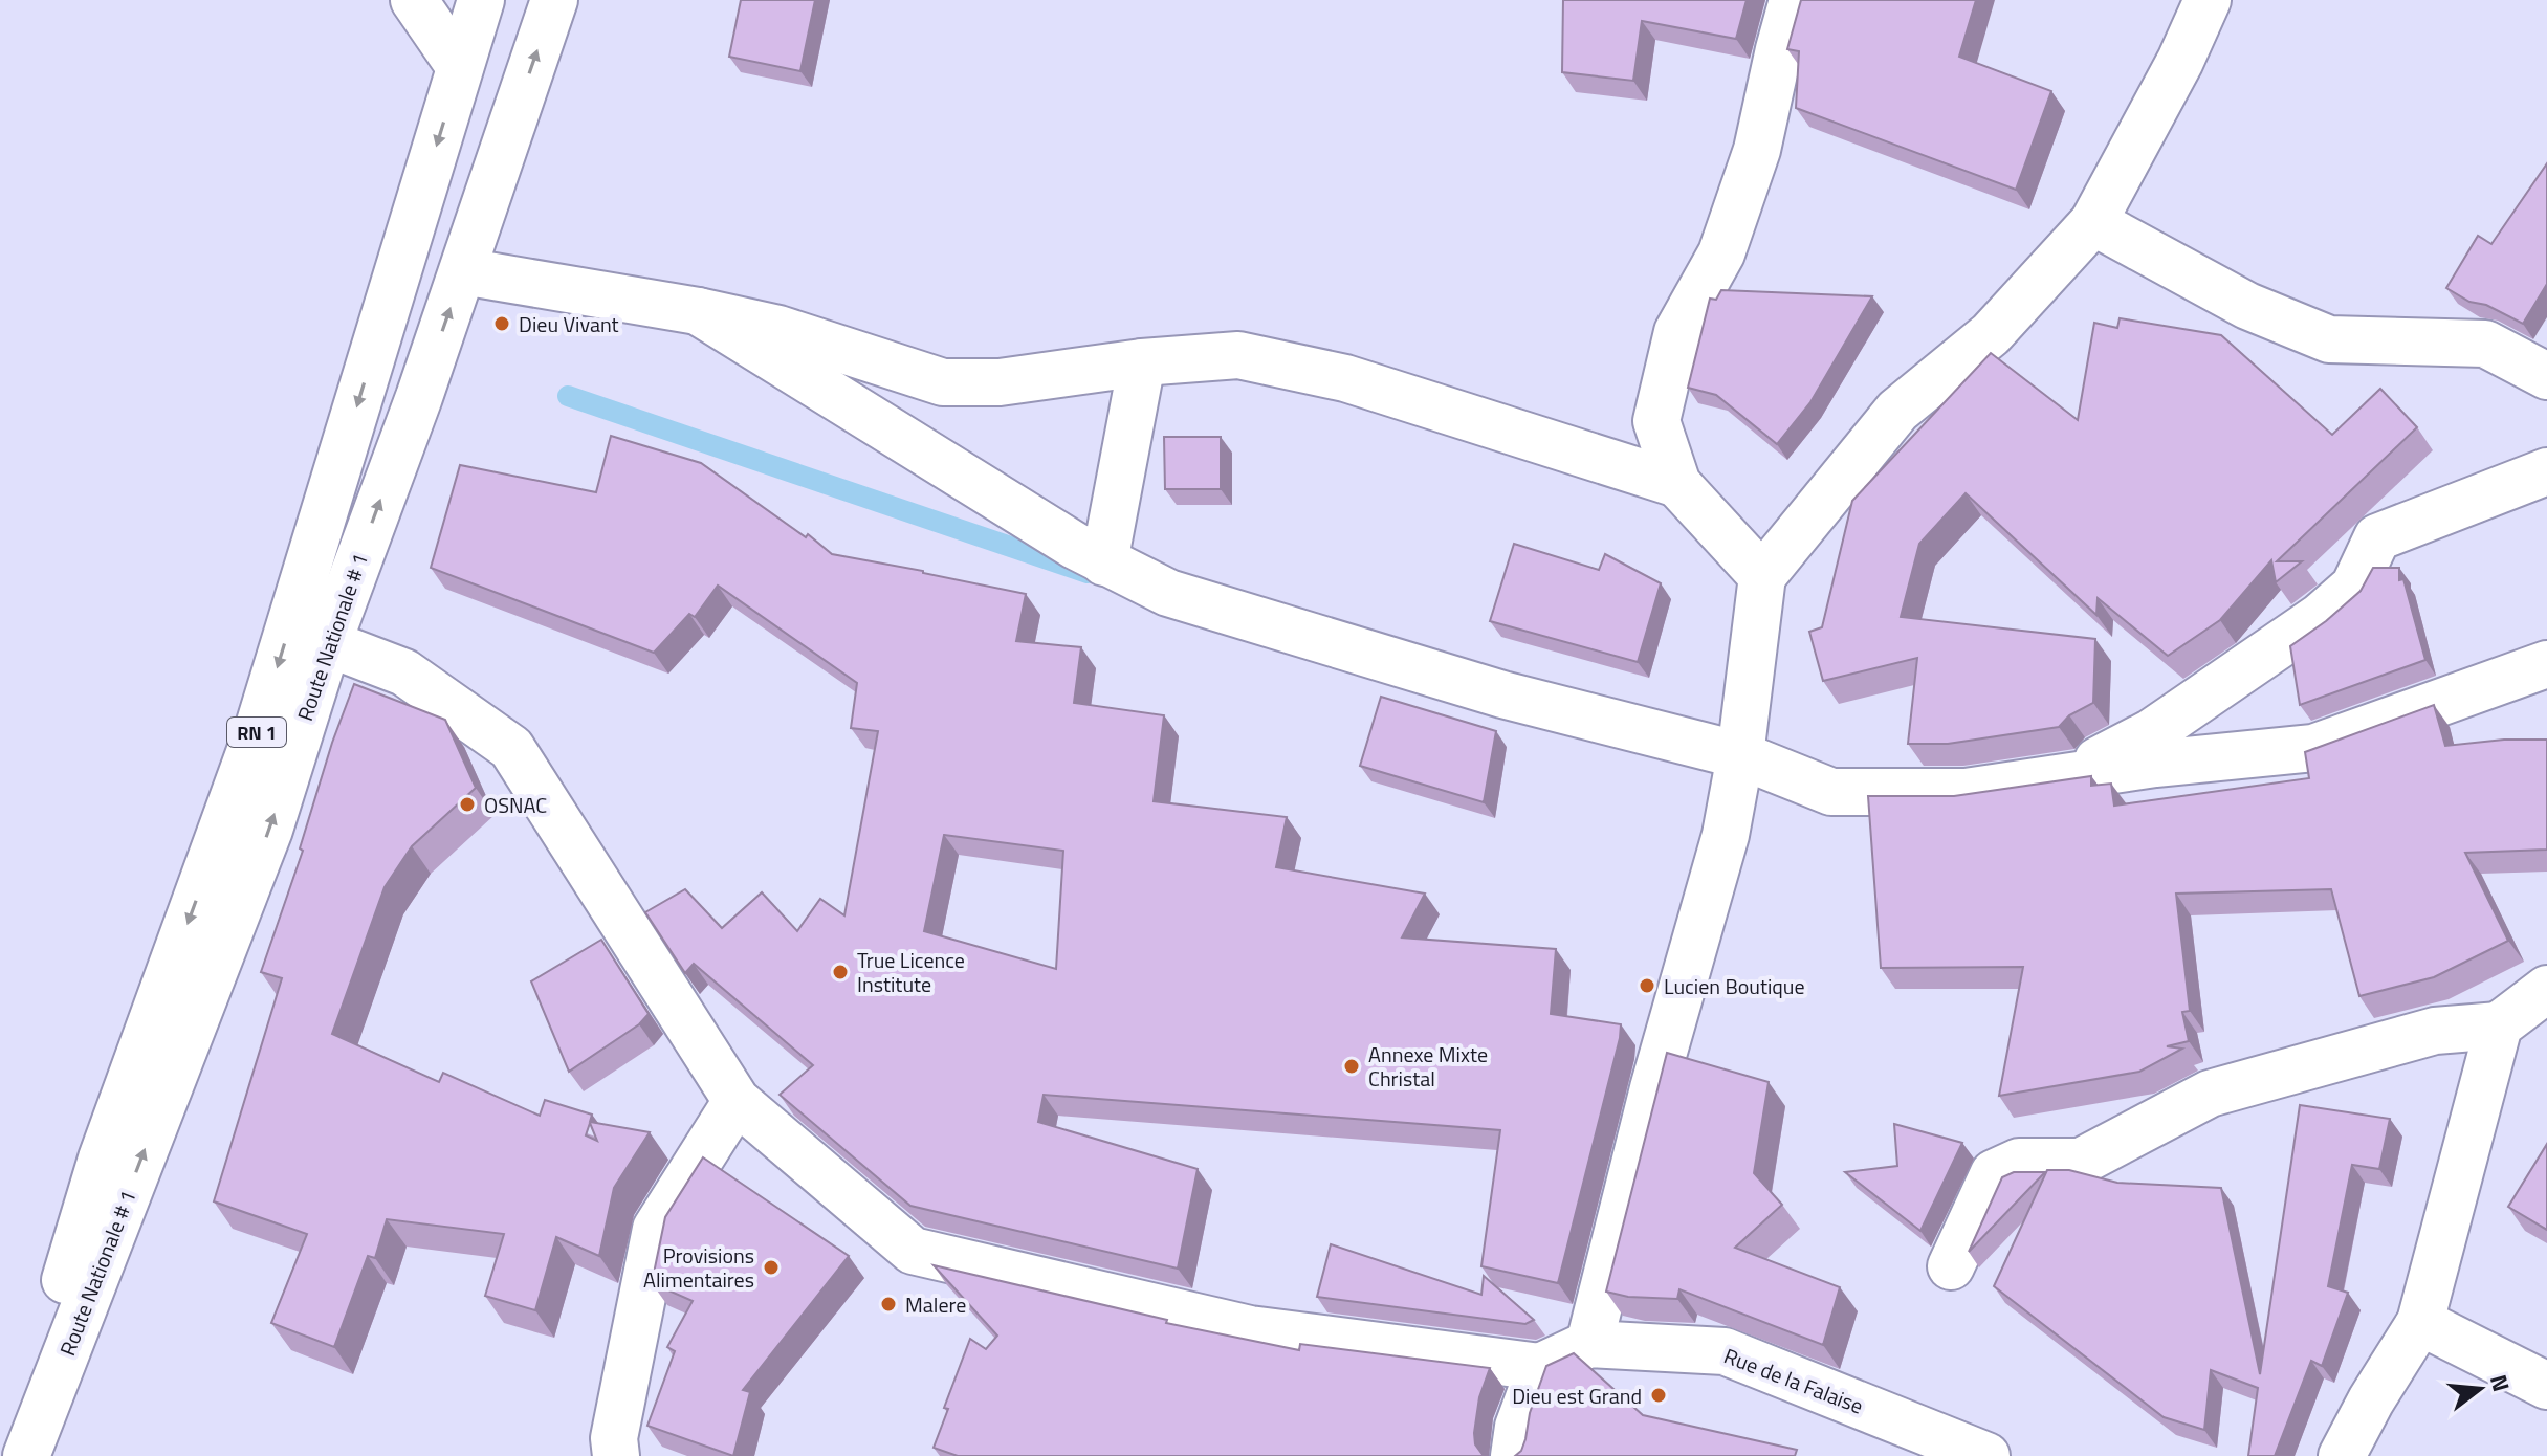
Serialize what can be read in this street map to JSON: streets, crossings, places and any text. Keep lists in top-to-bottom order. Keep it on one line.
{"streets":{"street":["Route Nationale # 1","RN 1","Rue de la Falaise"]},"places":["Dieu Vivant","OSNAC","True Licence Institute","Lucien Boutique","Annexe Mixte Christal","Provisions Alimentaires","Malere","Dieu est Grand"],"north":"right"}
